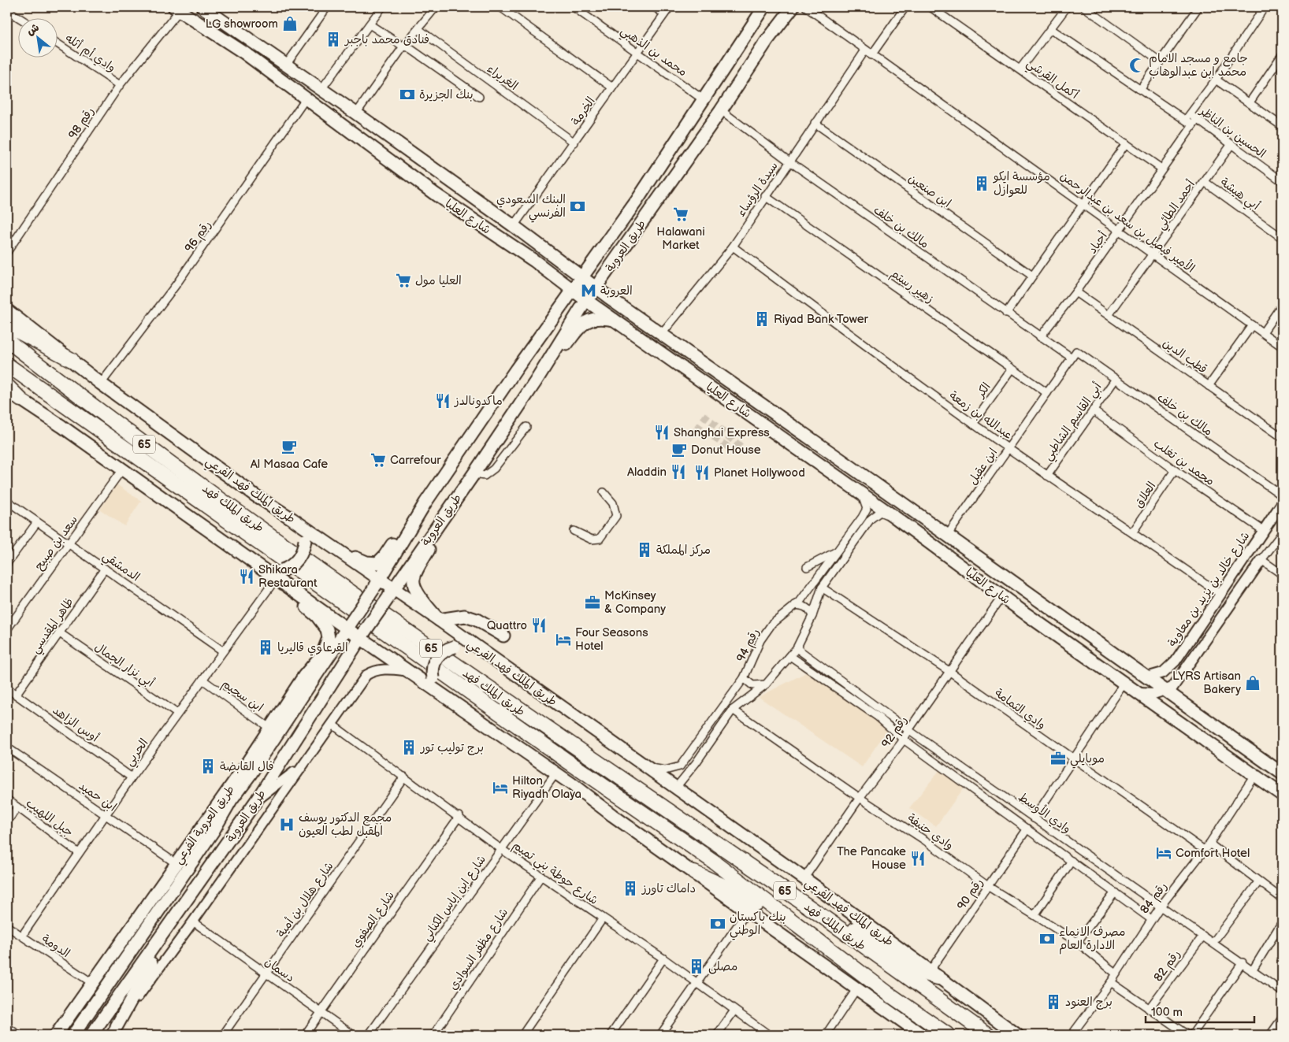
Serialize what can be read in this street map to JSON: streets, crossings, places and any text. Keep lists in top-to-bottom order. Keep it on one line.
{"streets":{"highway":["65","طريق الملك فهد"],"main road":["شارع العليا","طريق العروبة","طريق الملك فهد الفرعي","شارع خالد بن يزيد بن معاوية","طريق العروبة الفرعي"],"street":["محمد بن الذهبي","وادي أم أثله","الغريراء","أكمل القرشي","الخرمة","رقم 98","الحسين بن الناظر","سيدة الرؤساء","ابن صنعين","أبي هيشة","أحمد الطائي","الأمير فيصل بن سعد بن عبدالرحمن","مالك بن خلف","رقم 96","أجياد","زهير رستم","قطب الدين","الكر","عبدالله بن زمعة","أبي القاسم الشاطبي","محمد بن تغلب","ابن عقيل","العلاق","سعد بن صبيح","الدمشقي","ظاهر المقدسي","رقم 94","أبي نزار الجمال","ابن سحيم","وادي الثمامة","أوس الزاهد","رقم 92","الحربي","ابن حميد","وادي الأوسط","جبل اللهيب","وادي حنيفة","شارع حوطة بني تميم","رقم 90","شارع ابن إياس الكناني","رقم 84","شارع هلال بن أمية","شارع الصفوي","الدومة","شارع مظفر السوادي","رقم 82","دسمان"]},"crossings":[["محمد بن الذهبي","الخرمة"],["محمد بن الذهبي","طريق العروبة"],["وادي أم أثله","رقم 98"],["الغريراء","الخرمة"],["أكمل القرشي","أجياد"],["الخرمة","شارع العليا"],["رقم 98","شارع العليا"],["الحسين بن الناظر","أحمد الطائي"],["الحسين بن الناظر","أجياد"],["سيدة الرؤساء","ابن صنعين"],["سيدة الرؤساء","شارع العليا"],["سيدة الرؤساء","الأمير فيصل بن سعد بن عبدالرحمن"],["سيدة الرؤساء","مالك بن خلف"],["سيدة الرؤساء","زهير رستم"],["سيدة الرؤساء","عبدالله بن زمعة"],["أبي هيشة","أحمد الطائي"],["أحمد الطائي","الأمير فيصل بن سعد بن عبدالرحمن"],["أحمد الطائي","قطب الدين"],["شارع العليا","رقم 96"],["شارع العليا","طريق العروبة"],["شارع العليا","ابن عقيل"],["شارع العليا","شارع خالد بن يزيد بن معاوية"],["شارع العليا","رقم 94"],["شارع العليا","رقم 92"],["شارع العليا","رقم 84"],["الأمير فيصل بن سعد بن عبدالرحمن","أجياد"],["مالك بن خلف","أجياد"],["مالك بن خلف","طريق العروبة"],["مالك بن خلف","أبي القاسم الشاطبي"],["مالك بن خلف","ابن عقيل"],["رقم 96","طريق الملك فهد الفرعي"],["أجياد","قطب الدين"],["طريق العروبة","طريق الملك فهد الفرعي"],["زهير رستم","الكر"],["زهير رستم","ابن عقيل"],["الكر","عبدالله بن زمعة"],["عبدالله بن زمعة","أبي القاسم الشاطبي"],["عبدالله بن زمعة","ابن عقيل"],["عبدالله بن زمعة","العلاق"],["عبدالله بن زمعة","شارع خالد بن يزيد بن معاوية"],["أبي القاسم الشاطبي","محمد بن تغلب"],["محمد بن تغلب","العلاق"],["محمد بن تغلب","شارع خالد بن يزيد بن معاوية"],["طريق الملك فهد الفرعي","رقم 94"],["طريق الملك فهد الفرعي","رقم 92"],["طريق الملك فهد الفرعي","رقم 90"],["سعد بن صبيح","الدمشقي"],["الدمشقي","ظاهر المقدسي"],["الدمشقي","الحربي"],["ظاهر المقدسي","أبي نزار الجمال"],["ظاهر المقدسي","أوس الزاهد"],["أبي نزار الجمال","الحربي"],["ابن سحيم","الحربي"],["ابن سحيم","طريق العروبة الفرعي"],["وادي الثمامة","رقم 92"],["وادي الثمامة","رقم 84"],["أوس الزاهد","الحربي"],["رقم 92","وادي الأوسط"],["رقم 92","وادي حنيفة"],["الحربي","ابن حميد"],["الحربي","جبل اللهيب"],["الحربي","طريق العروبة الفرعي"],["الحربي","الدومة"],["ابن حميد","طريق العروبة الفرعي"],["وادي الأوسط","رقم 90"],["وادي الأوسط","رقم 84"],["وادي الأوسط","رقم 82"],["طريق العروبة الفرعي","الدومة"],["وادي حنيفة","رقم 90"],["وادي حنيفة","رقم 84"],["شارع حوطة بني تميم","شارع ابن إياس الكناني"],["شارع حوطة بني تميم","شارع هلال بن أمية"],["شارع حوطة بني تميم","شارع الصفوي"],["شارع حوطة بني تميم","شارع مظفر السوادي"],["شارع هلال بن أمية","دسمان"],["شارع الصفوي","دسمان"]],"places":{"shop":["LG showroom","LYRS Artisan Bakery"],"building":["فنادق محمد باجبر","مؤسسة ايكو للعوازل","Riyad Bank Tower","مركز المملكة","القرعاوي قاليريا","برج توليب تور","فال القابضة","داماك تاورز","مصلى","برج العنود"],"mosque":["جامع و مسجد الامام محمد ابن عبدالوهاب"],"bank":["بنك الجزيرة","البنك السعودي الفرنسي","بنك باكستان الوطني","مصرف الانماء الادارة العام"],"supermarket":["Halawani Market","العليا مول","Carrefour"],"metro station":["العروبة"],"restaurant":["ماكدونالدز","Shanghai Express","Aladdin","Planet Hollywood","Shikara Restaurant","Quattro","The Pancake House"],"cafe":["Al Masaa Cafe","Donut House"],"office":["McKinsey & Company","موبايلي"],"hotel":["Four Seasons Hotel","Hilton Riyadh Olaya","Comfort Hotel"],"hospital":["مجمع الدكتور يوسف المقبل لطب العيون"]},"scale_bar":"100 m","north":"top left"}
